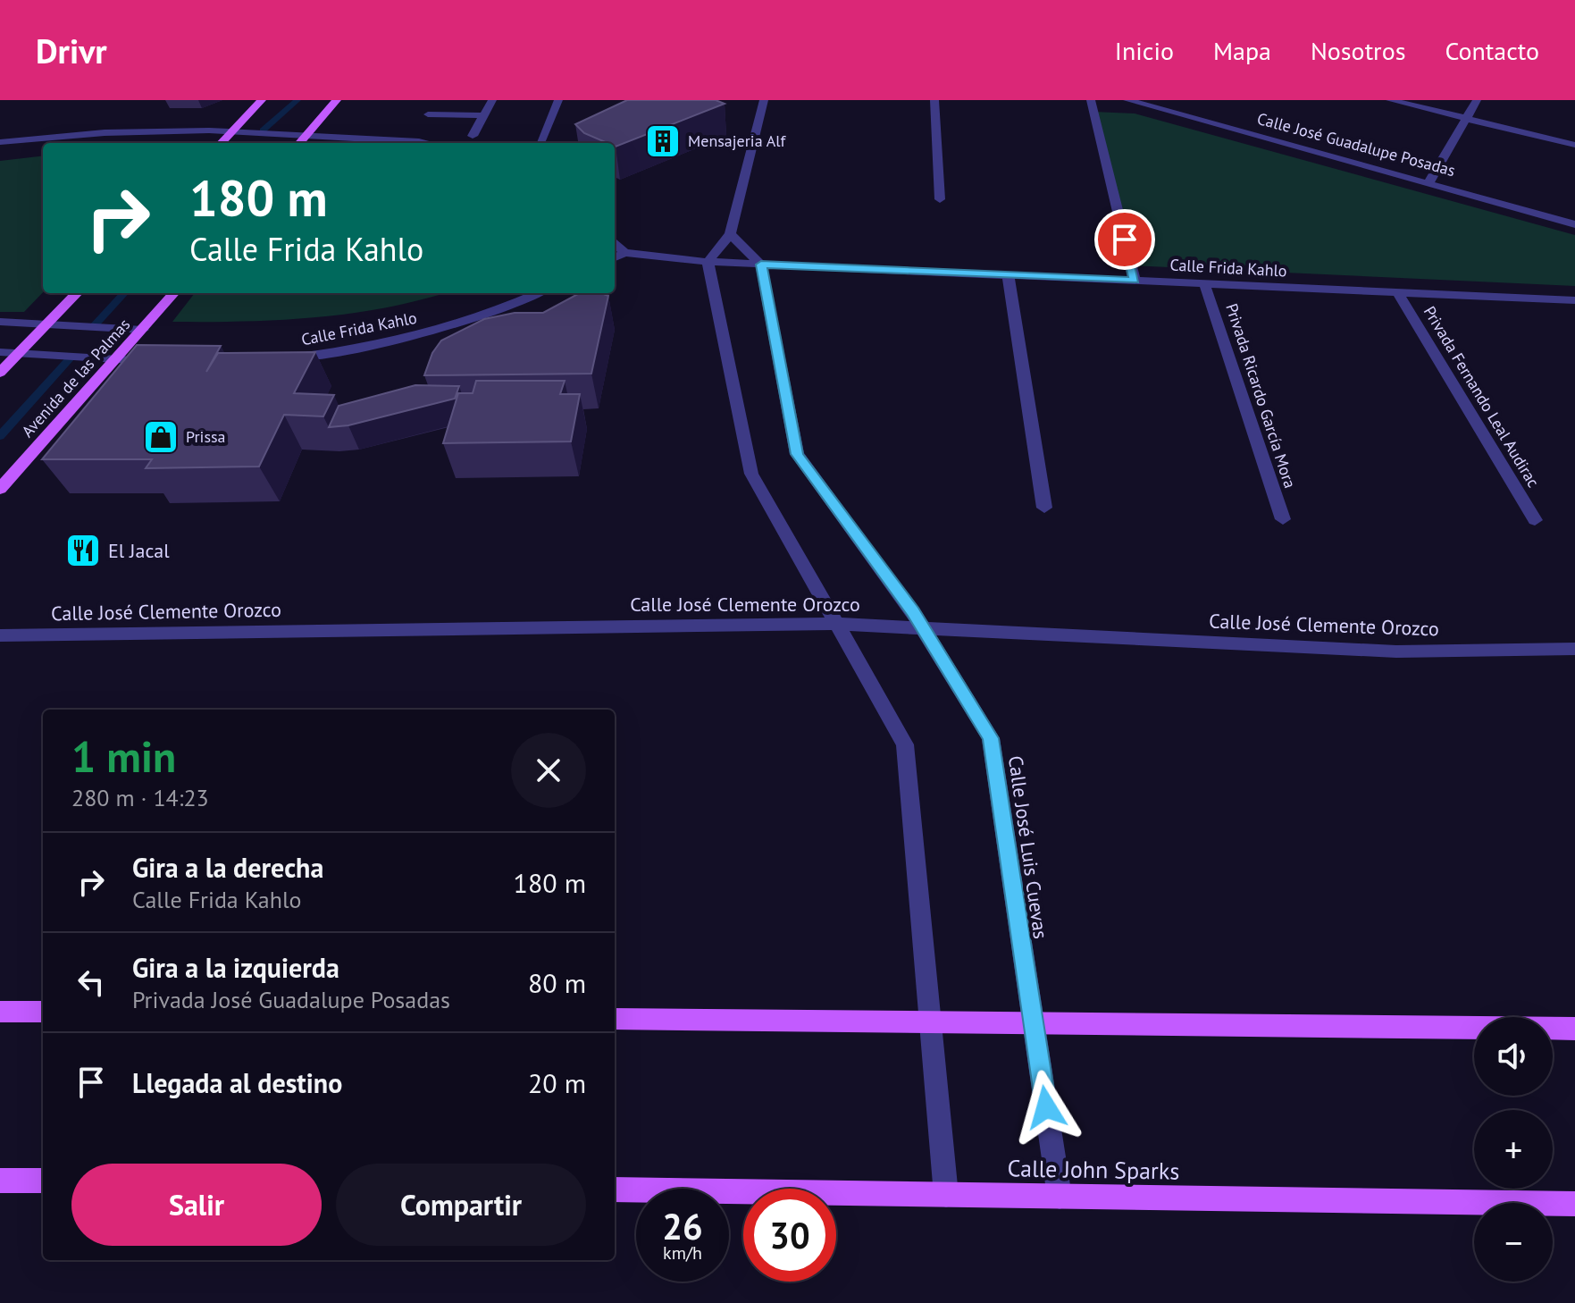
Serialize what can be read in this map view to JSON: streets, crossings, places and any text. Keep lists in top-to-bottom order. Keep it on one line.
{"streets":{"main road":["Avenida de las Palmas","Calle John Sparks"],"street":["Calle José Guadalupe Posadas","Calle Frida Kahlo","Privada Ricardo García Mora","Privada Fernando Leal Audirac","Calle José Clemente Orozco","Calle José Luis Cuevas"]},"crossings":[["Calle Frida Kahlo","Privada Ricardo García Mora"],["Calle Frida Kahlo","Privada Fernando Leal Audirac"],["Calle Frida Kahlo","Calle José Luis Cuevas"],["Calle José Clemente Orozco","Calle José Luis Cuevas"],["Calle José Luis Cuevas","Calle John Sparks"]],"places":{"building":["Mensajeria Alf"],"shop":["Prissa"],"restaurant":["El Jacal"]},"page":{"header":"Drivr","nav":["Inicio","Mapa","Nosotros","Contacto"],"turn":["180 m","Calle Frida Kahlo"],"heading":["1 min","280 m · 14:23"],"list":[{"name":"Gira a la derecha","note":"Calle Frida Kahlo","value":"180 m"},{"name":"Gira a la izquierda","note":"Privada José Guadalupe Posadas","value":"80 m"},{"name":"Llegada al destino","value":"20 m"}],"map_buttons":["+","−"],"buttons":["Salir","Compartir"],"speed":"26 km/h","limit":"30"}}
